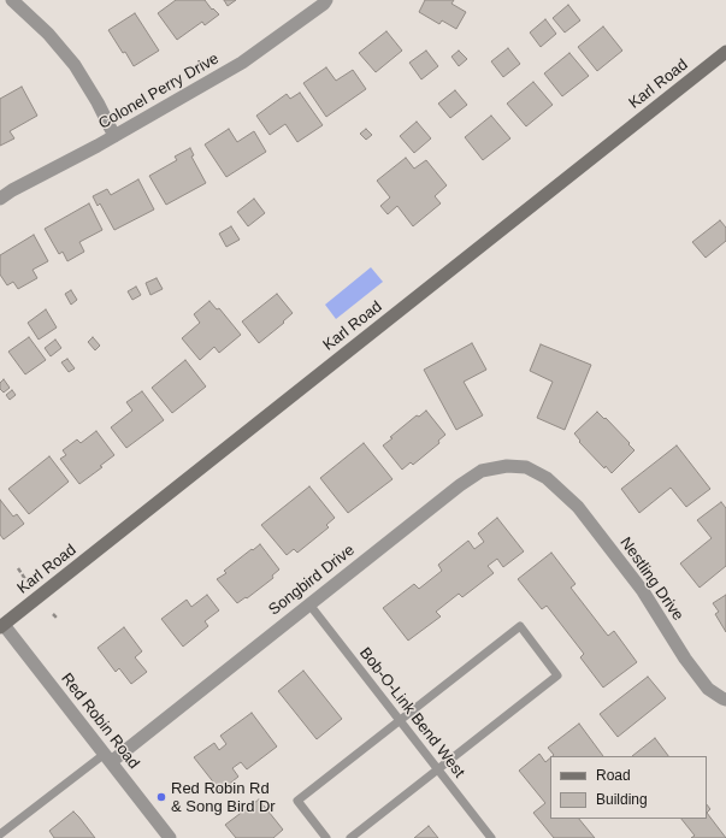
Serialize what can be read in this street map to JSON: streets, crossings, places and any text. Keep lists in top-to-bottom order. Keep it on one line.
{"streets":{"main road":["Karl Road"],"street":["Colonel Perry Drive","Nestling Drive","Songbird Drive","Red Robin Road"],"lane":["Bob-O-Link Bend West"]},"crossings":[["Karl Road","Red Robin Road"],["Nestling Drive","Songbird Drive"],["Songbird Drive","Bob-O-Link Bend West"],["Songbird Drive","Red Robin Road"]],"places":["Red Robin Rd & Song Bird Dr"],"legend":["Road","Building"]}
